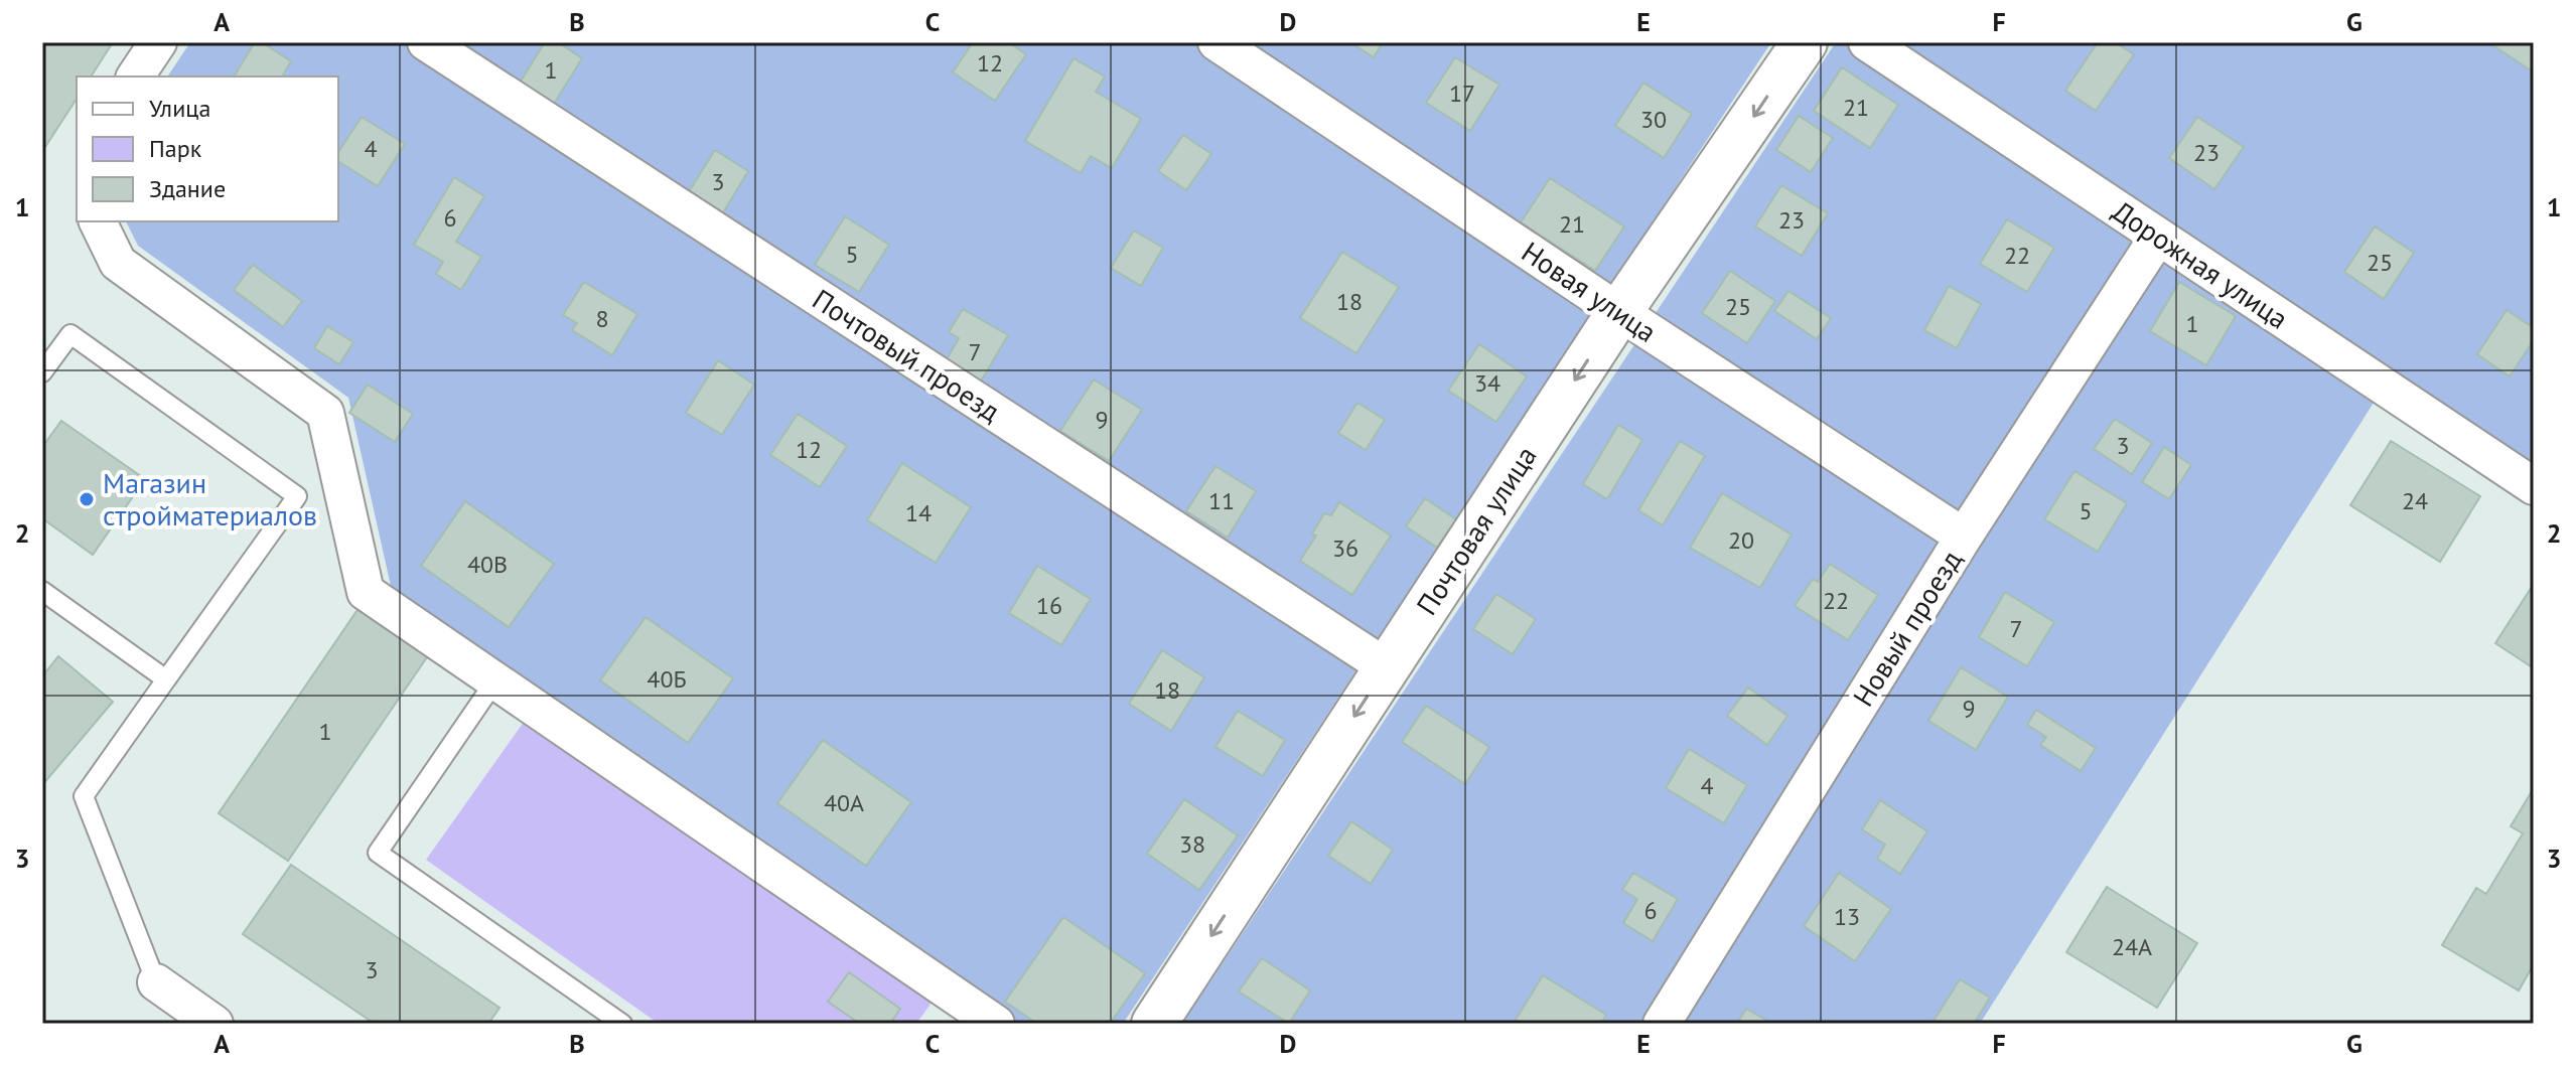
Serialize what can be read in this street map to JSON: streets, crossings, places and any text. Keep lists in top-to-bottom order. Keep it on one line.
{"streets":{"street":["Дорожная улица","Новая улица","Почтовый проезд","Почтовая улица","Новый проезд"]},"crossings":[["Дорожная улица","Новый проезд"],["Новая улица","Почтовая улица"],["Новая улица","Новый проезд"],["Почтовый проезд","Почтовая улица"]],"one_way":["Почтовая улица"],"places":["Магазин стройматериалов"],"house_numbers":["12","1","17","21","30","4","23","3","6","23","21","5","22","25","18","25","8","1","7","34","9","3","12","11","24","5","14","20","36","40В","22","16","7","40Б","18","9","1","4","40А","38","6","13","24А","3"],"legend":["Улица","Парк","Здание"],"grid":{"columns":["A","B","C","D","E","F","G"],"rows":["1","2","3"]}}
